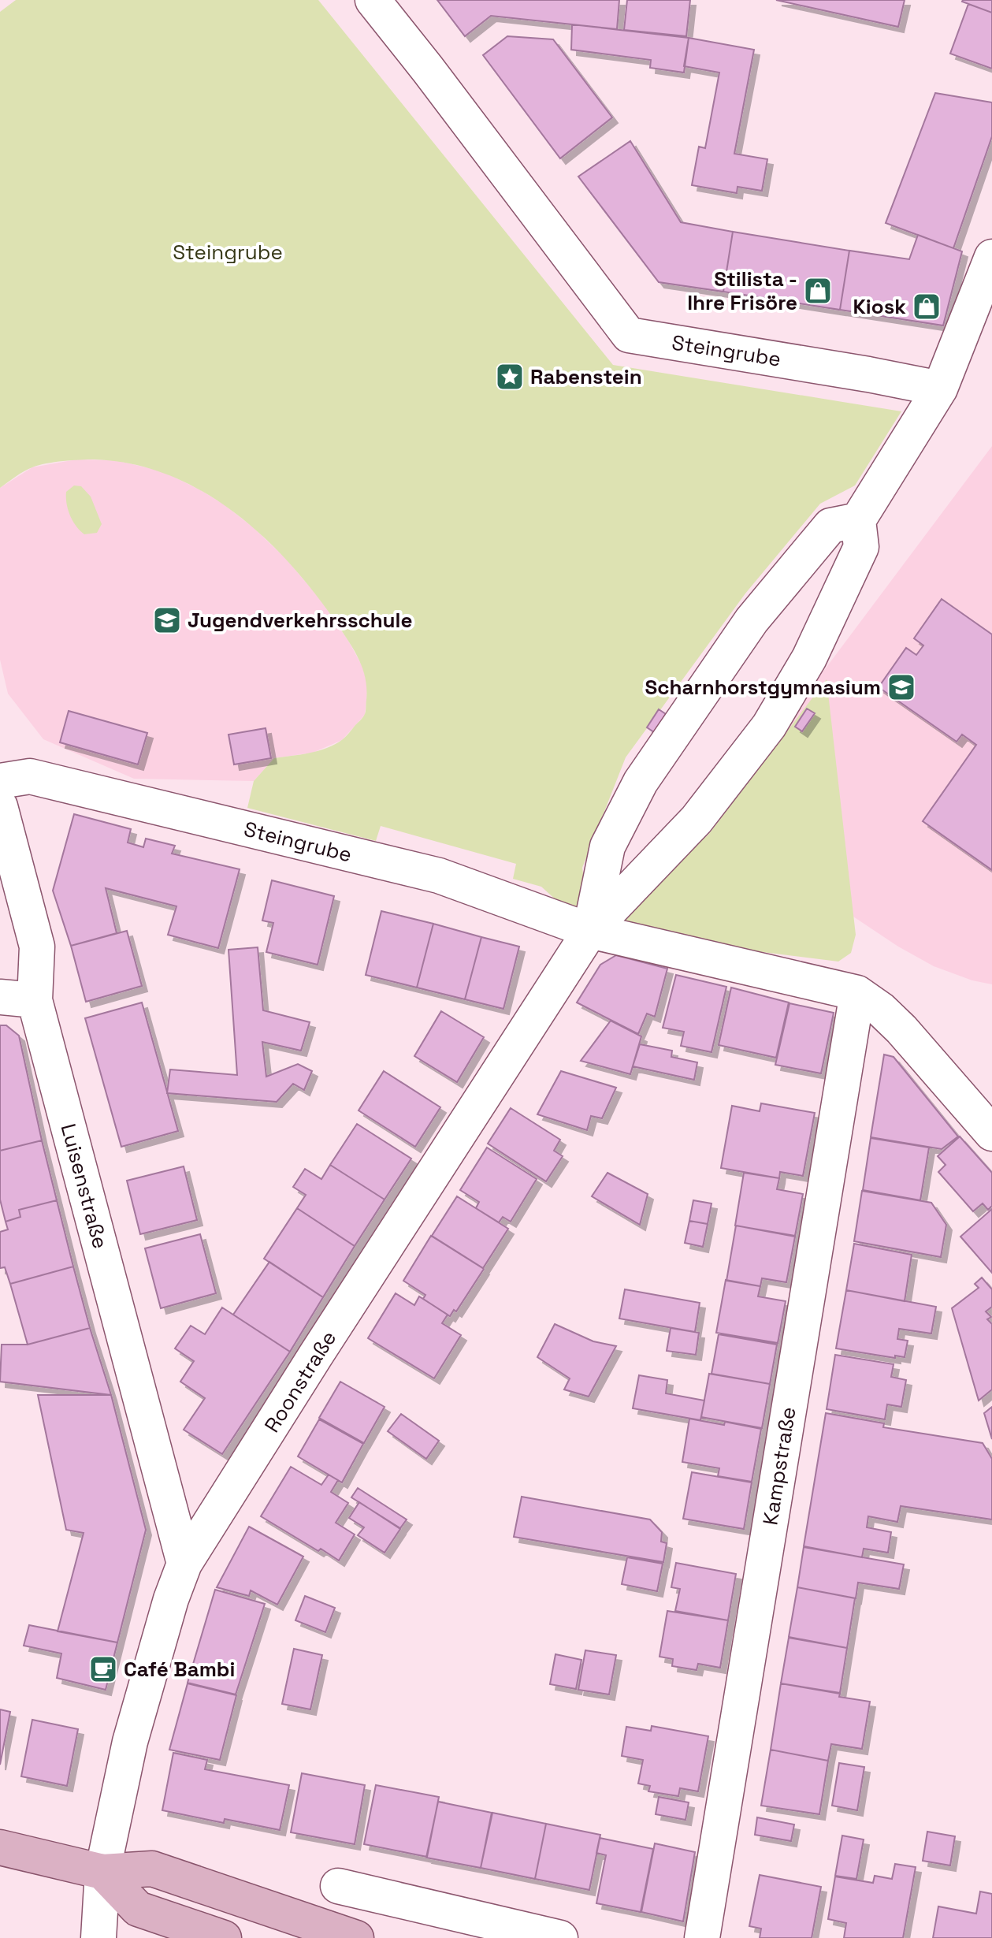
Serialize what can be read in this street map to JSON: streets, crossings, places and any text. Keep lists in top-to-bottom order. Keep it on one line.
{"streets":{"street":["Steingrube","Luisenstraße","Roonstraße","Kampstraße"]},"crossings":[["Steingrube","Roonstraße"],["Steingrube","Kampstraße"],["Luisenstraße","Roonstraße"]],"parks":["Steingrube"],"places":{"shop":["Stilista - Ihre Frisöre","Kiosk"],"place":["Rabenstein"],"school or university":["Jugendverkehrsschule","Scharnhorstgymnasium"],"cafe":["Café Bambi"]}}
